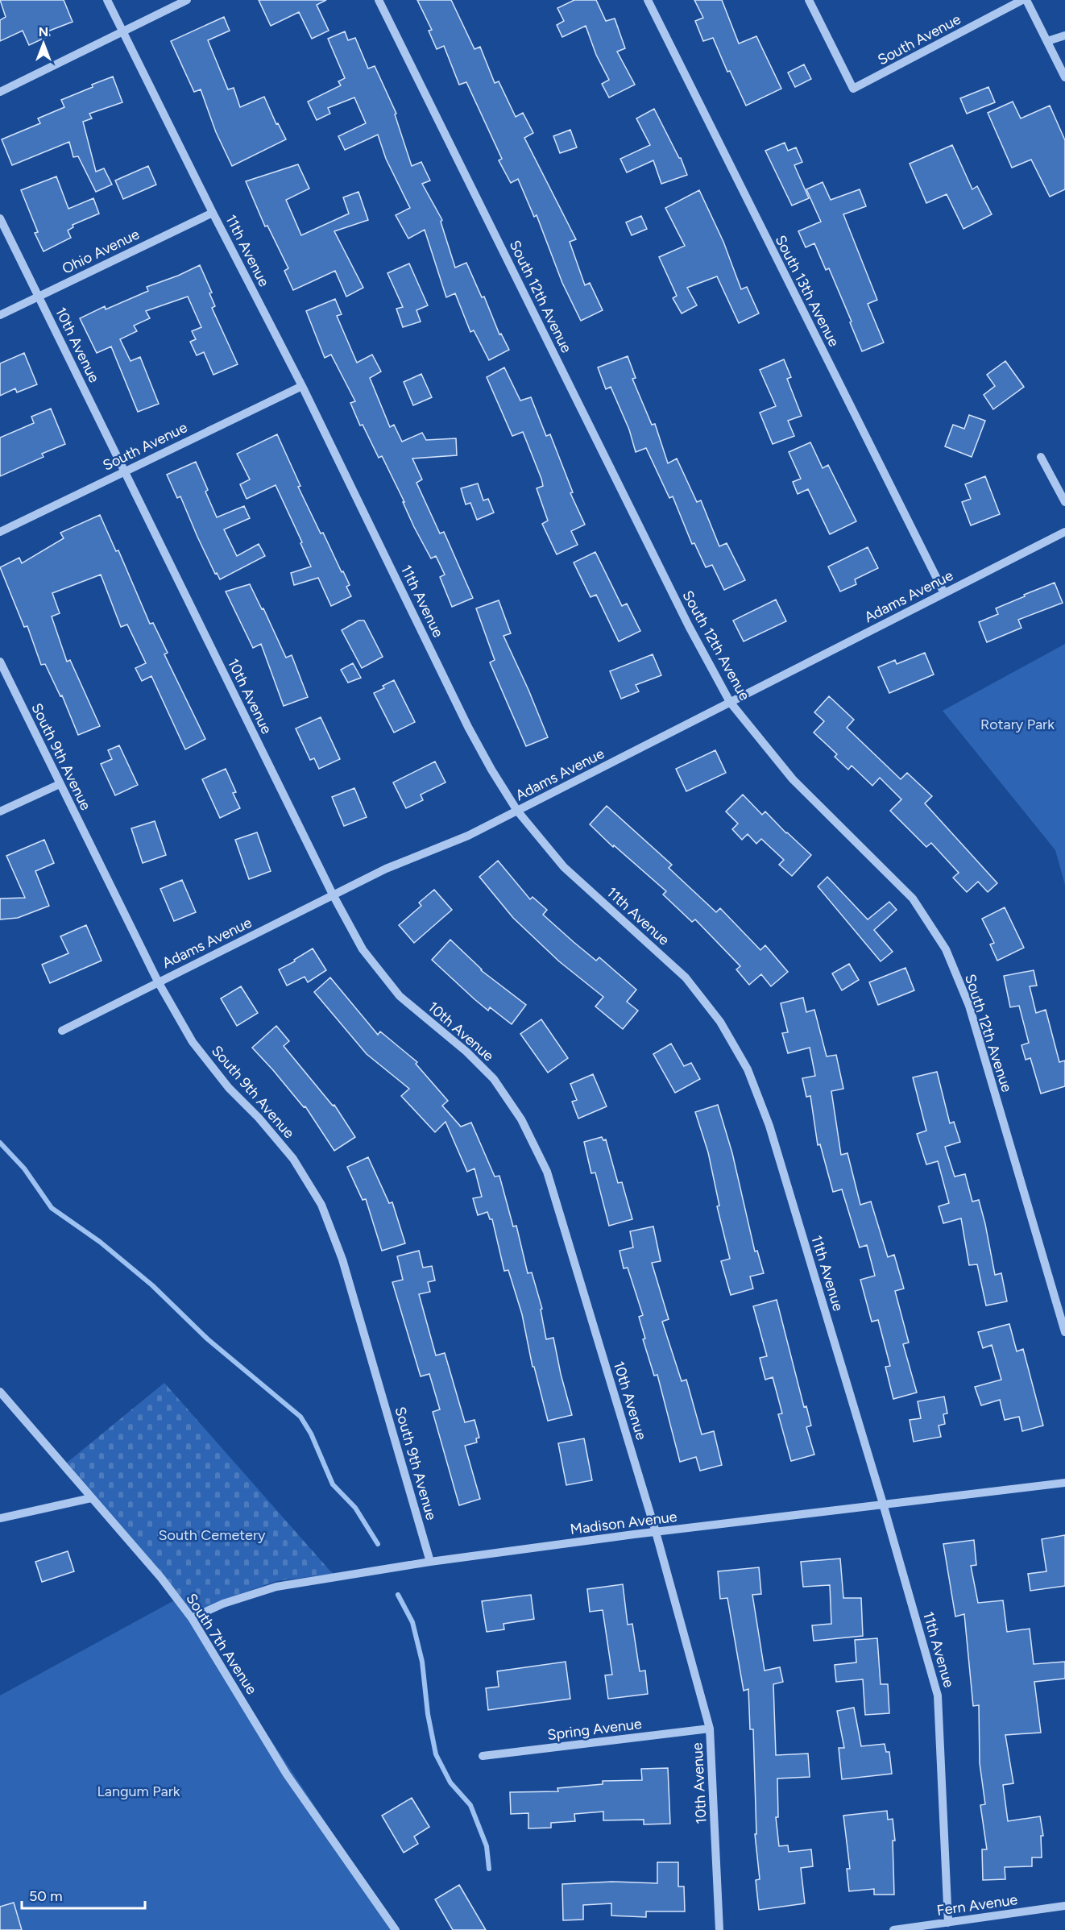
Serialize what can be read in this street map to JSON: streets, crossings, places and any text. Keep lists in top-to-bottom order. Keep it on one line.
{"streets":{"street":["South Avenue","11th Avenue","Ohio Avenue","South 13th Avenue","South 12th Avenue","10th Avenue","Adams Avenue","South 9th Avenue","Madison Avenue","South 7th Avenue","Spring Avenue","Fern Avenue"]},"crossings":[["South Avenue","11th Avenue"],["South Avenue","10th Avenue"],["11th Avenue","Ohio Avenue"],["11th Avenue","Adams Avenue"],["11th Avenue","Madison Avenue"],["11th Avenue","Fern Avenue"],["Ohio Avenue","10th Avenue"],["South 13th Avenue","Adams Avenue"],["South 12th Avenue","Adams Avenue"],["10th Avenue","Adams Avenue"],["10th Avenue","Madison Avenue"],["10th Avenue","Spring Avenue"],["Adams Avenue","South 9th Avenue"],["South 9th Avenue","Madison Avenue"],["Madison Avenue","South 7th Avenue"]],"parks":["Rotary Park","South Cemetery","Langum Park"],"scale_bar":"50 m","north":"top"}
